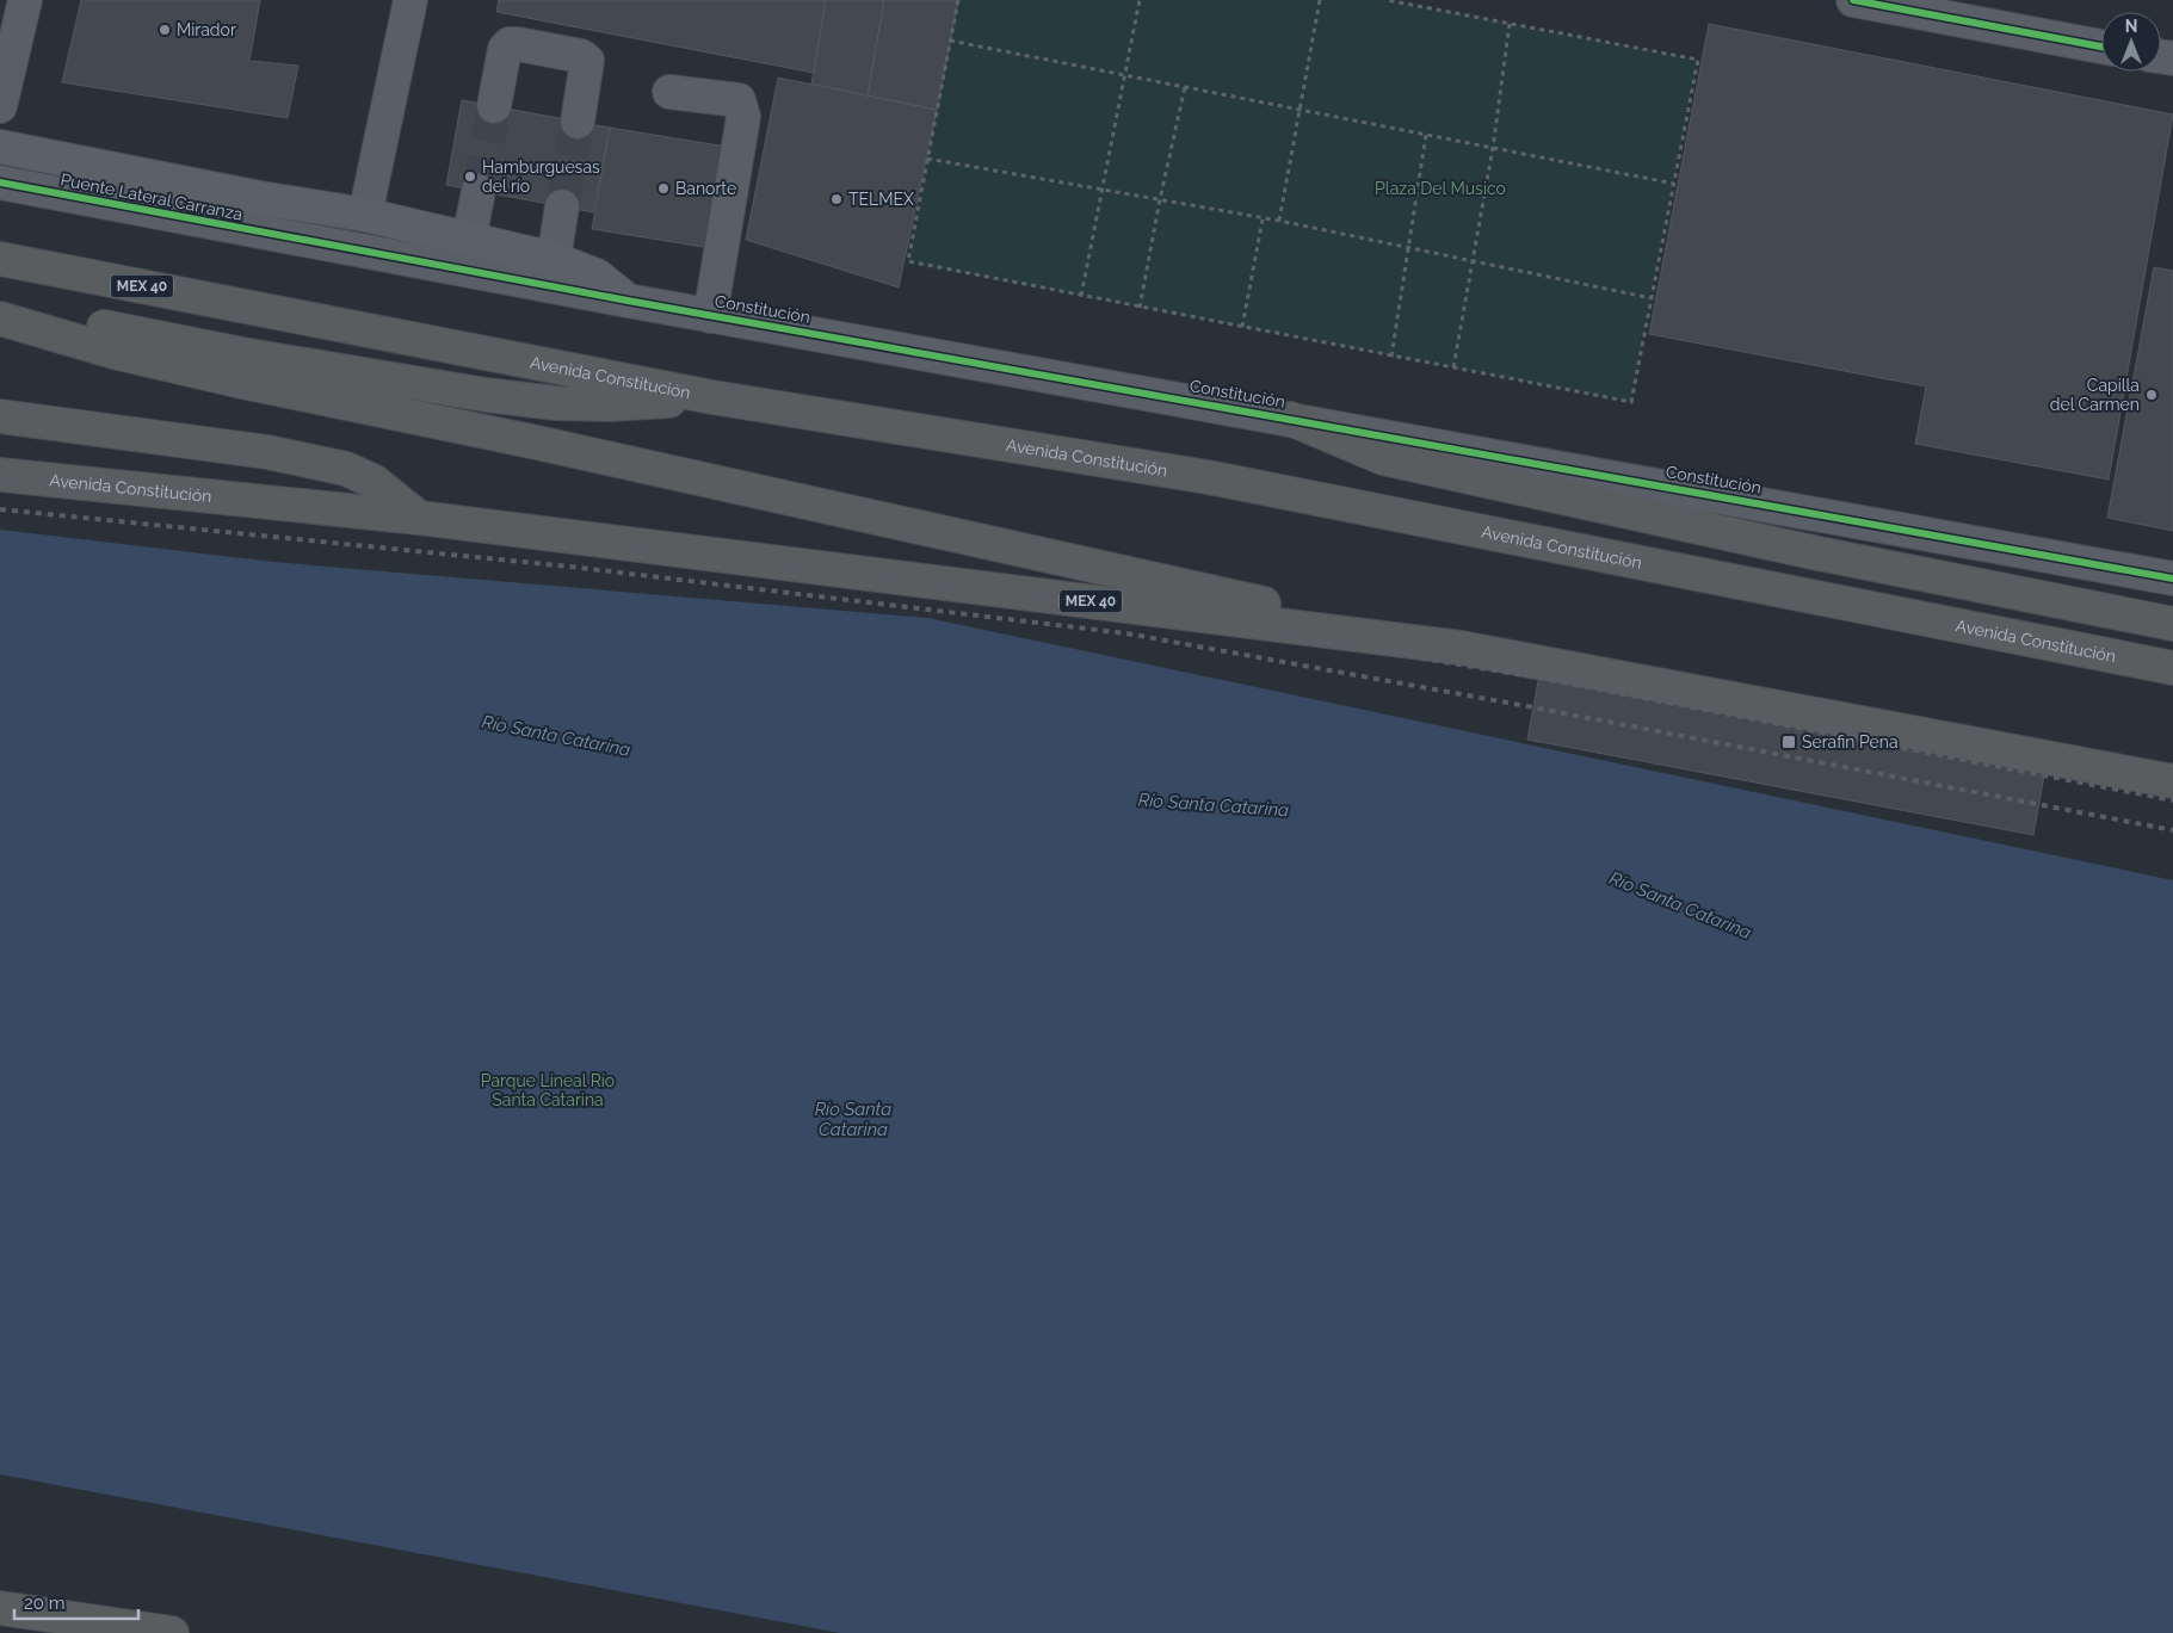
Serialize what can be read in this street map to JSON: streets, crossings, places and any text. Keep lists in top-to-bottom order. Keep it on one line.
{"streets":{"highway":["MEX 40","Avenida Constitución"],"street":["Puente Lateral Carranza","Constitución"]},"crossings":[["Puente Lateral Carranza","Constitución"]],"water":["Río Santa Catarina"],"parks":["Plaza Del Musico","Parque Lineal Río Santa Catarina"],"places":{"other":["Mirador","Hamburguesas del río","Banorte","TELMEX","Capilla del Carmen"],"transit":["Serafin Pena"]},"scale_bar":"20 m","north":"top"}
